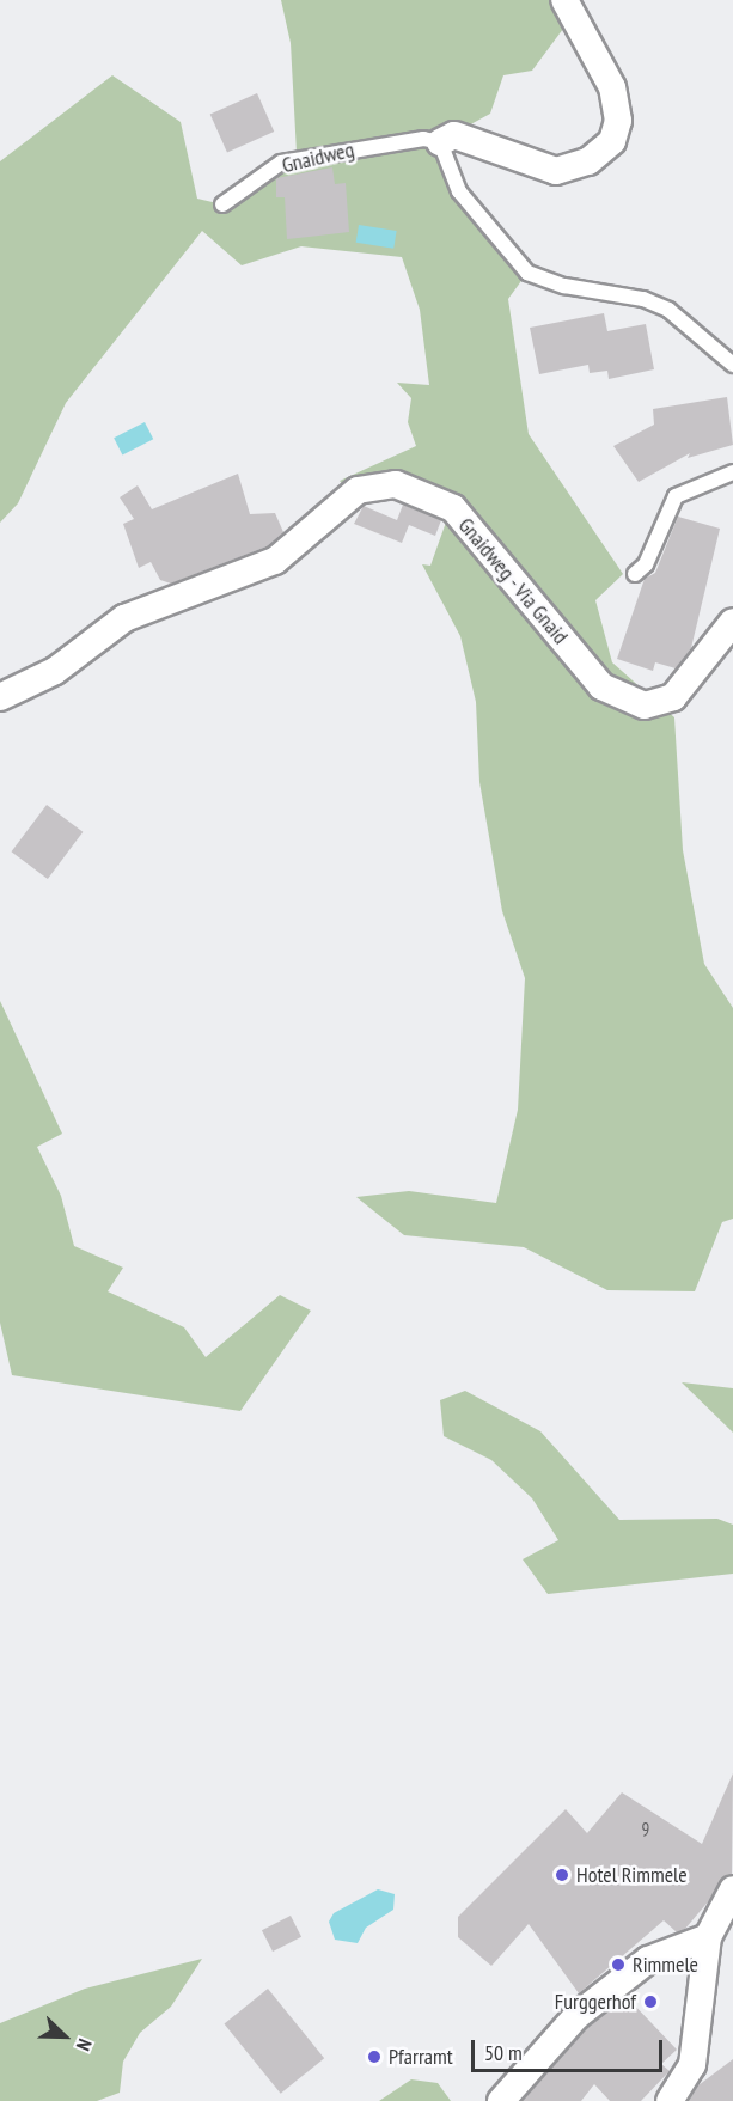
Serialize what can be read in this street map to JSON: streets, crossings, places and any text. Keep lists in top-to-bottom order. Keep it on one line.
{"streets":{"street":["Gnaidweg - Via Gnaid"],"lane":["Gnaidweg"]},"places":["Hotel Rimmele","Rimmele","Furggerhof","Pfarramt"],"house_numbers":["9"],"scale_bar":"50 m","north":"bottom right"}
